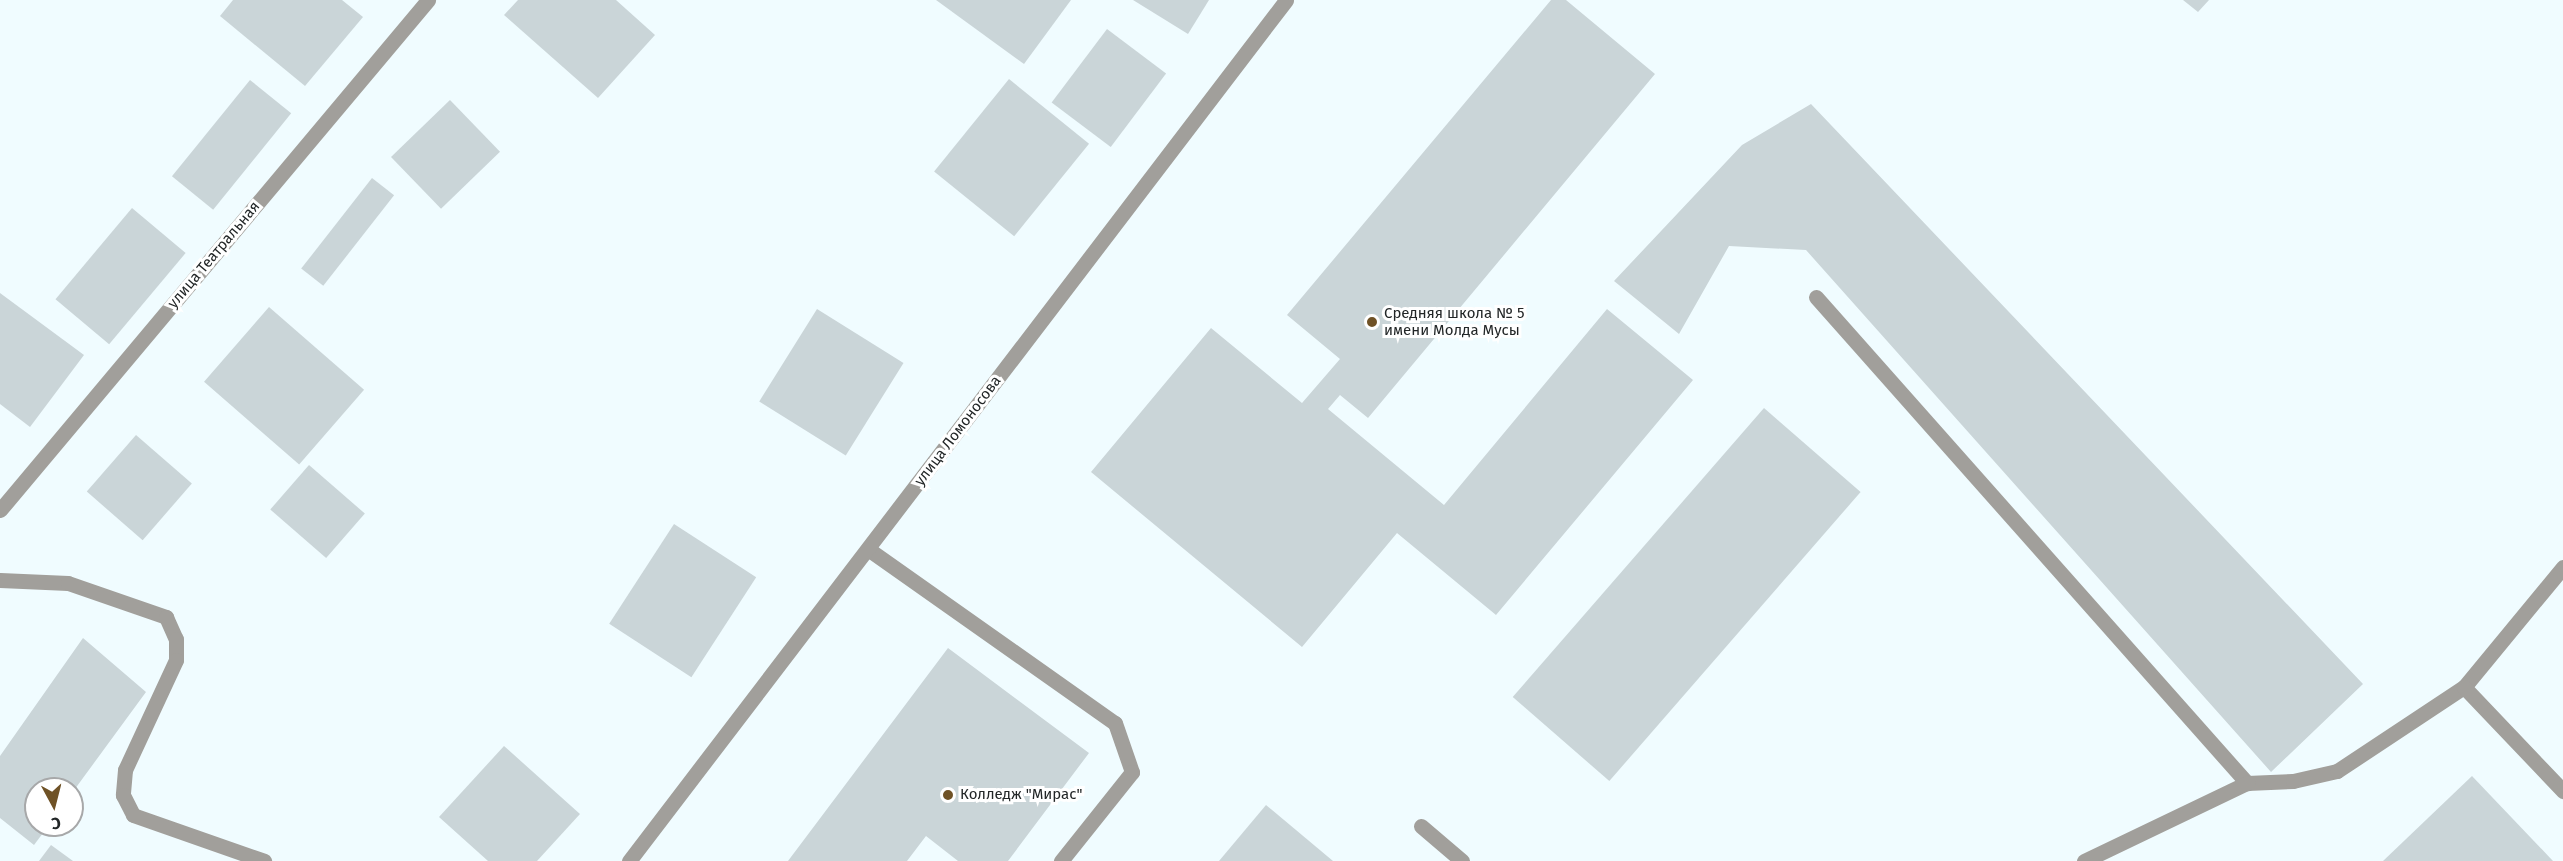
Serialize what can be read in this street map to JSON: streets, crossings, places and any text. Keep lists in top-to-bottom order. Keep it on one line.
{"streets":{"street":["улица Театральная","улица Ломоносова"]},"places":["Средняя школа № 5 имени Молда Мусы","Колледж \"Мирас\""],"north":"bottom"}
